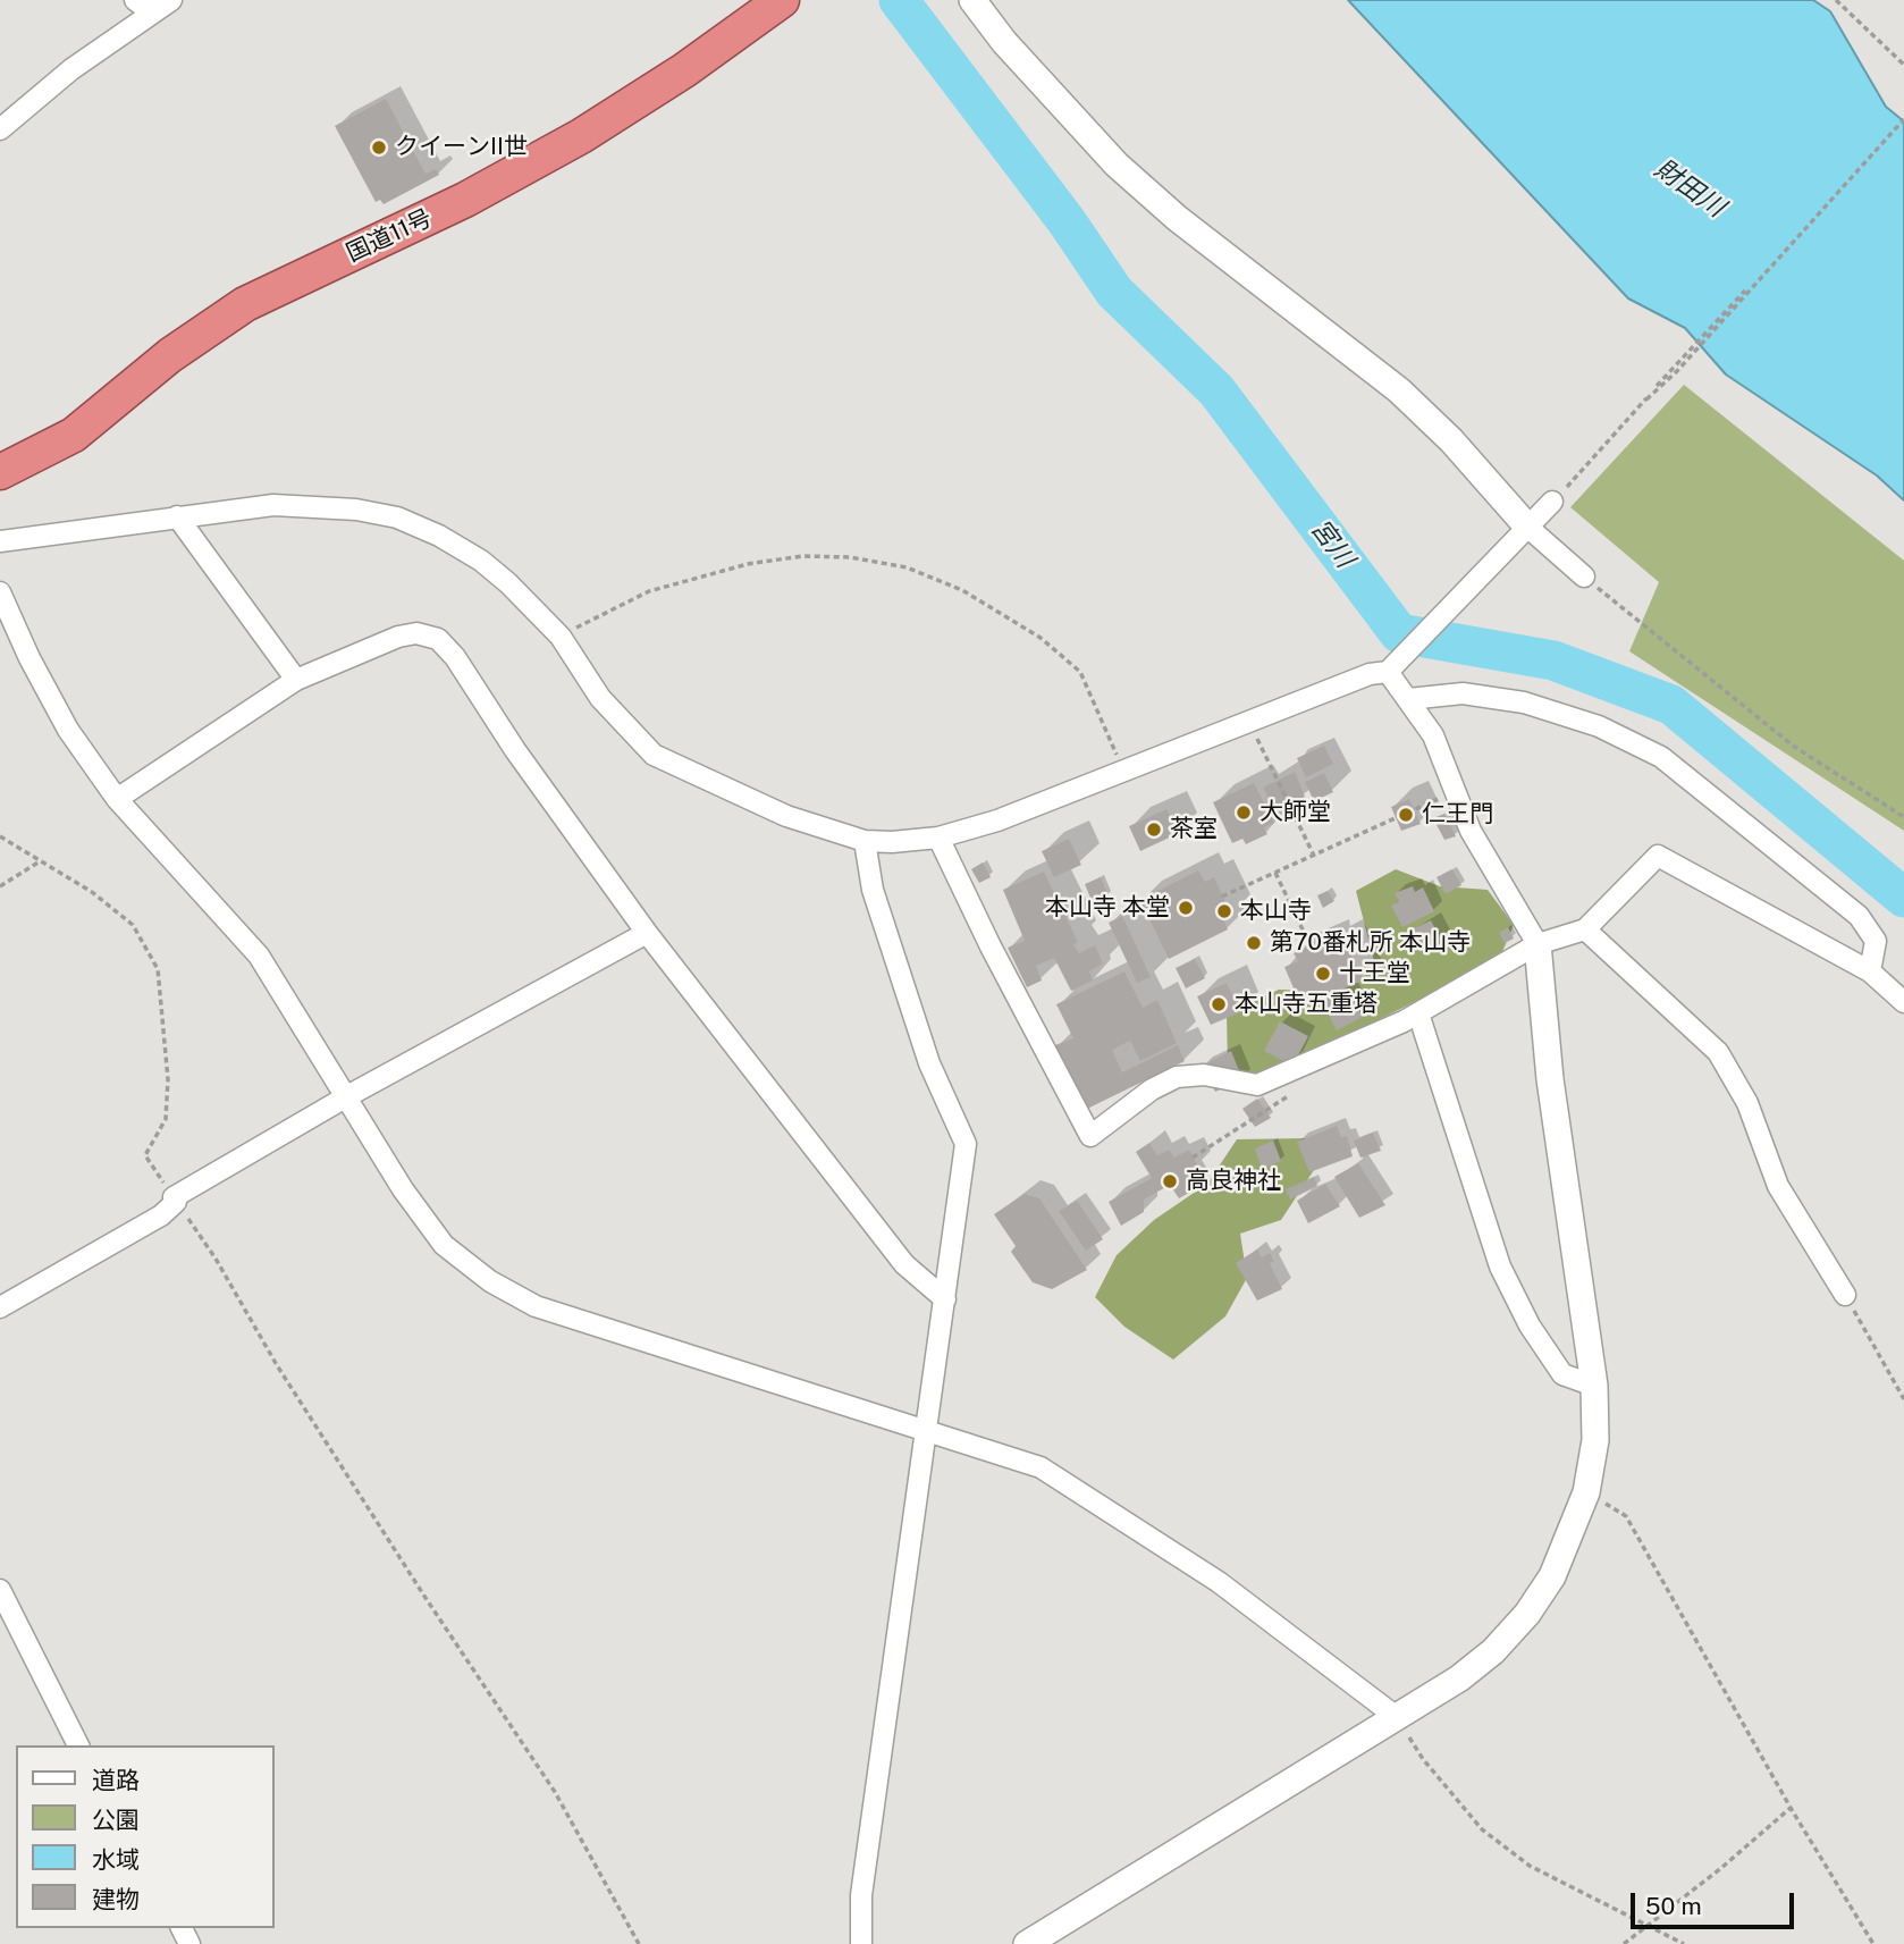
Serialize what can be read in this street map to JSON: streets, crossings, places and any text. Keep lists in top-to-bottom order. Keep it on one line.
{"streets":{"highway":["国道11号"]},"water":["財田川","宮川"],"places":["クイーンII世","大師堂","仁王門","茶室","本山寺 本堂","本山寺","第70番札所 本山寺","十王堂","本山寺五重塔","高良神社"],"legend":["道路","公園","水域","建物"],"scale_bar":"50 m"}
